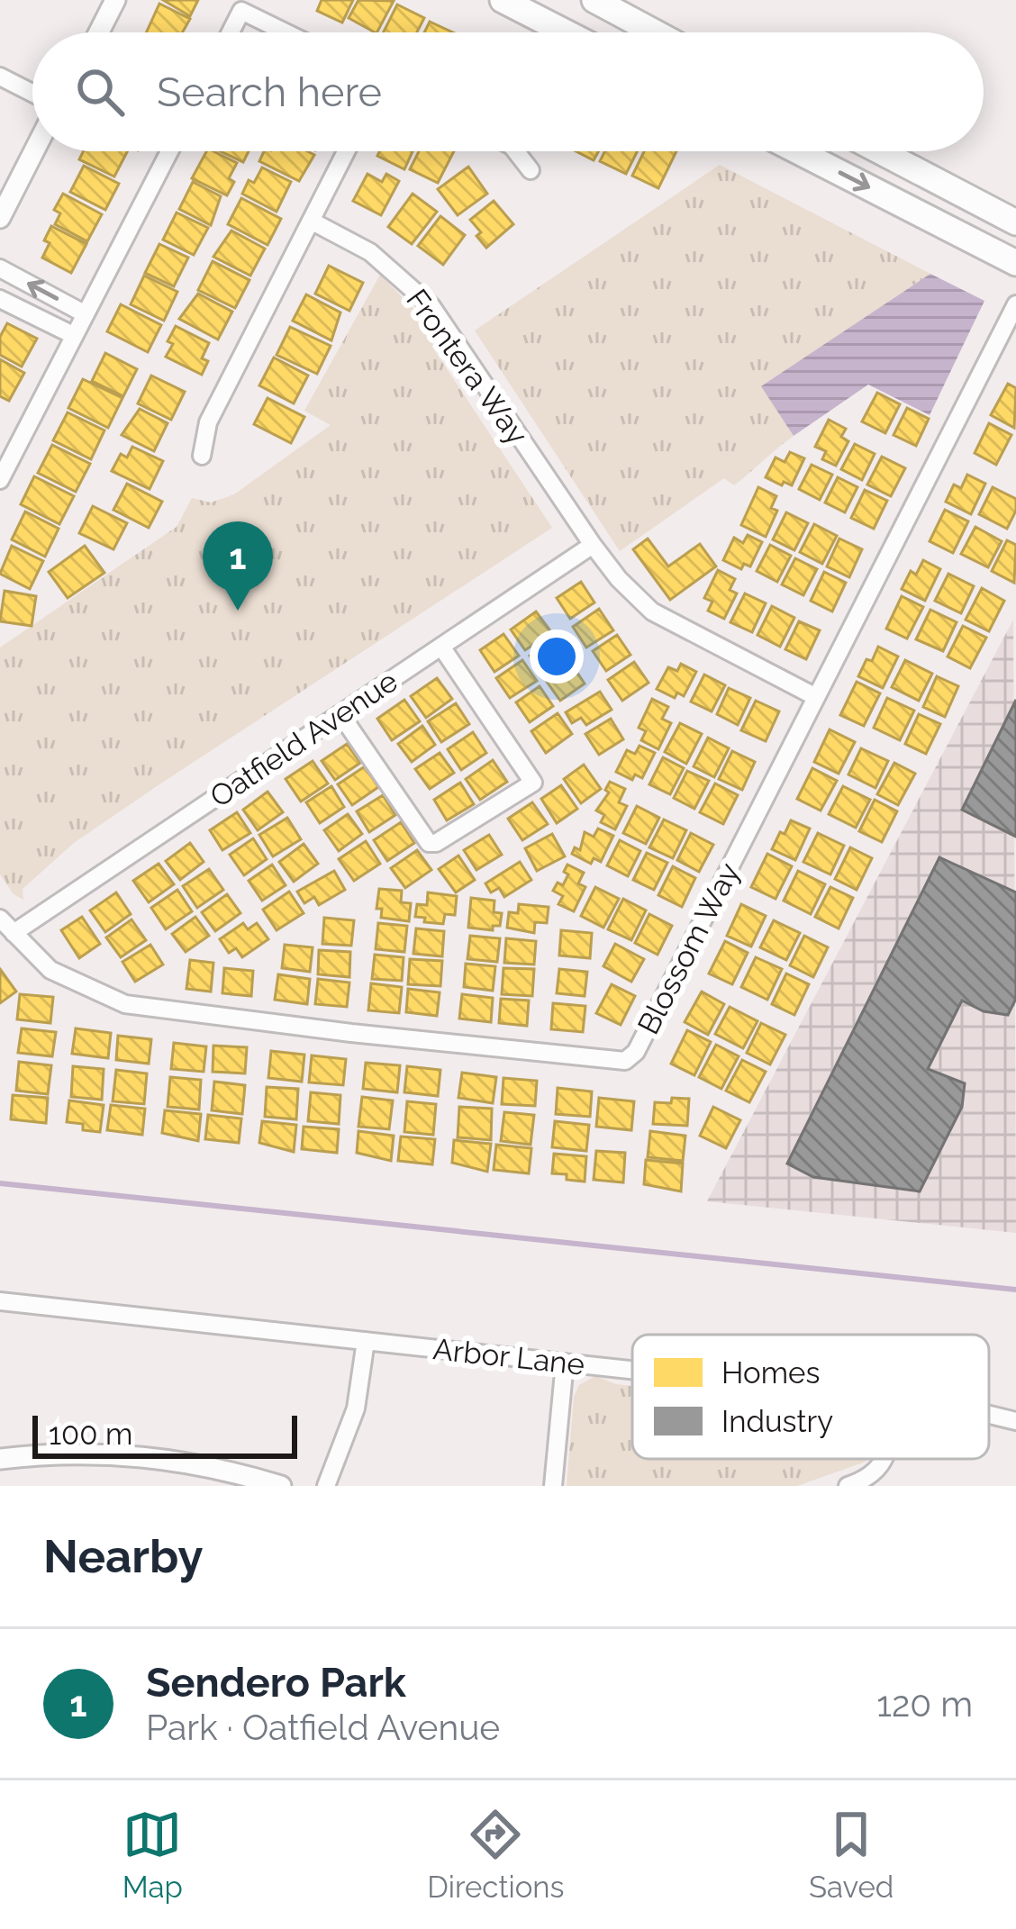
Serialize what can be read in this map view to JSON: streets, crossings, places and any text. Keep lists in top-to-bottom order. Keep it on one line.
{"streets":{"street":["Frontera Way","Oatfield Avenue","Blossom Way","Arbor Lane"]},"crossings":[["Frontera Way","Oatfield Avenue"],["Frontera Way","Blossom Way"],["Oatfield Avenue","Blossom Way"]],"legend":["Homes","Industry"],"scale_bar":"100 m","page":{"search":"Search here","pins":"1","scale":"100 m","heading":"Nearby","list":[{"mark":"1","name":"Sendero Park","note":"Park · Oatfield Avenue","value":"120 m"}],"nav":["Map","Directions","Saved"]}}
